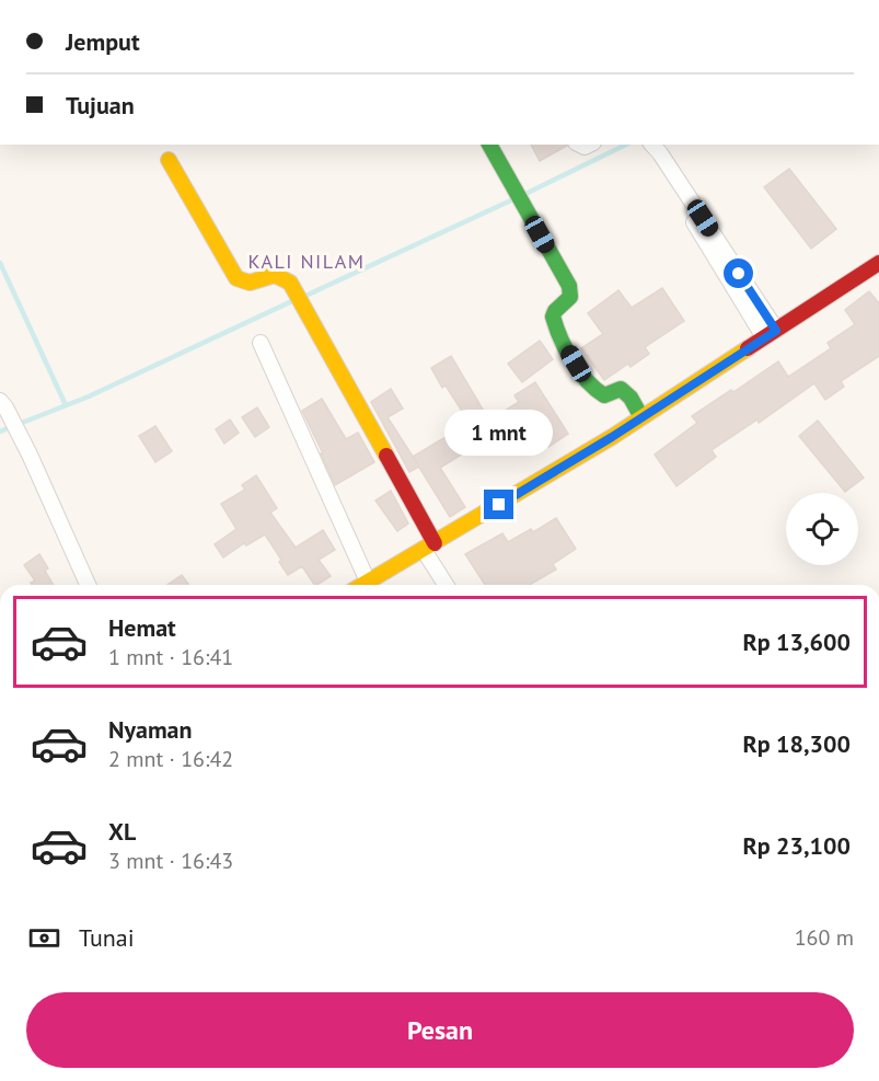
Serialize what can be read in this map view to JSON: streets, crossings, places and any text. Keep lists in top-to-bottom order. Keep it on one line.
{"districts":["KALI NILAM"],"page":{"banner":["Jemput","Tujuan"],"bubble":"1 mnt","list":[{"name":"Hemat","note":"1 mnt · 16:41","value":"Rp 13,600"},{"name":"Nyaman","note":"2 mnt · 16:42","value":"Rp 18,300"},{"name":"XL","note":"3 mnt · 16:43","value":"Rp 23,100"}],"pay":["Tunai","160 m"],"buttons":"Pesan"}}
